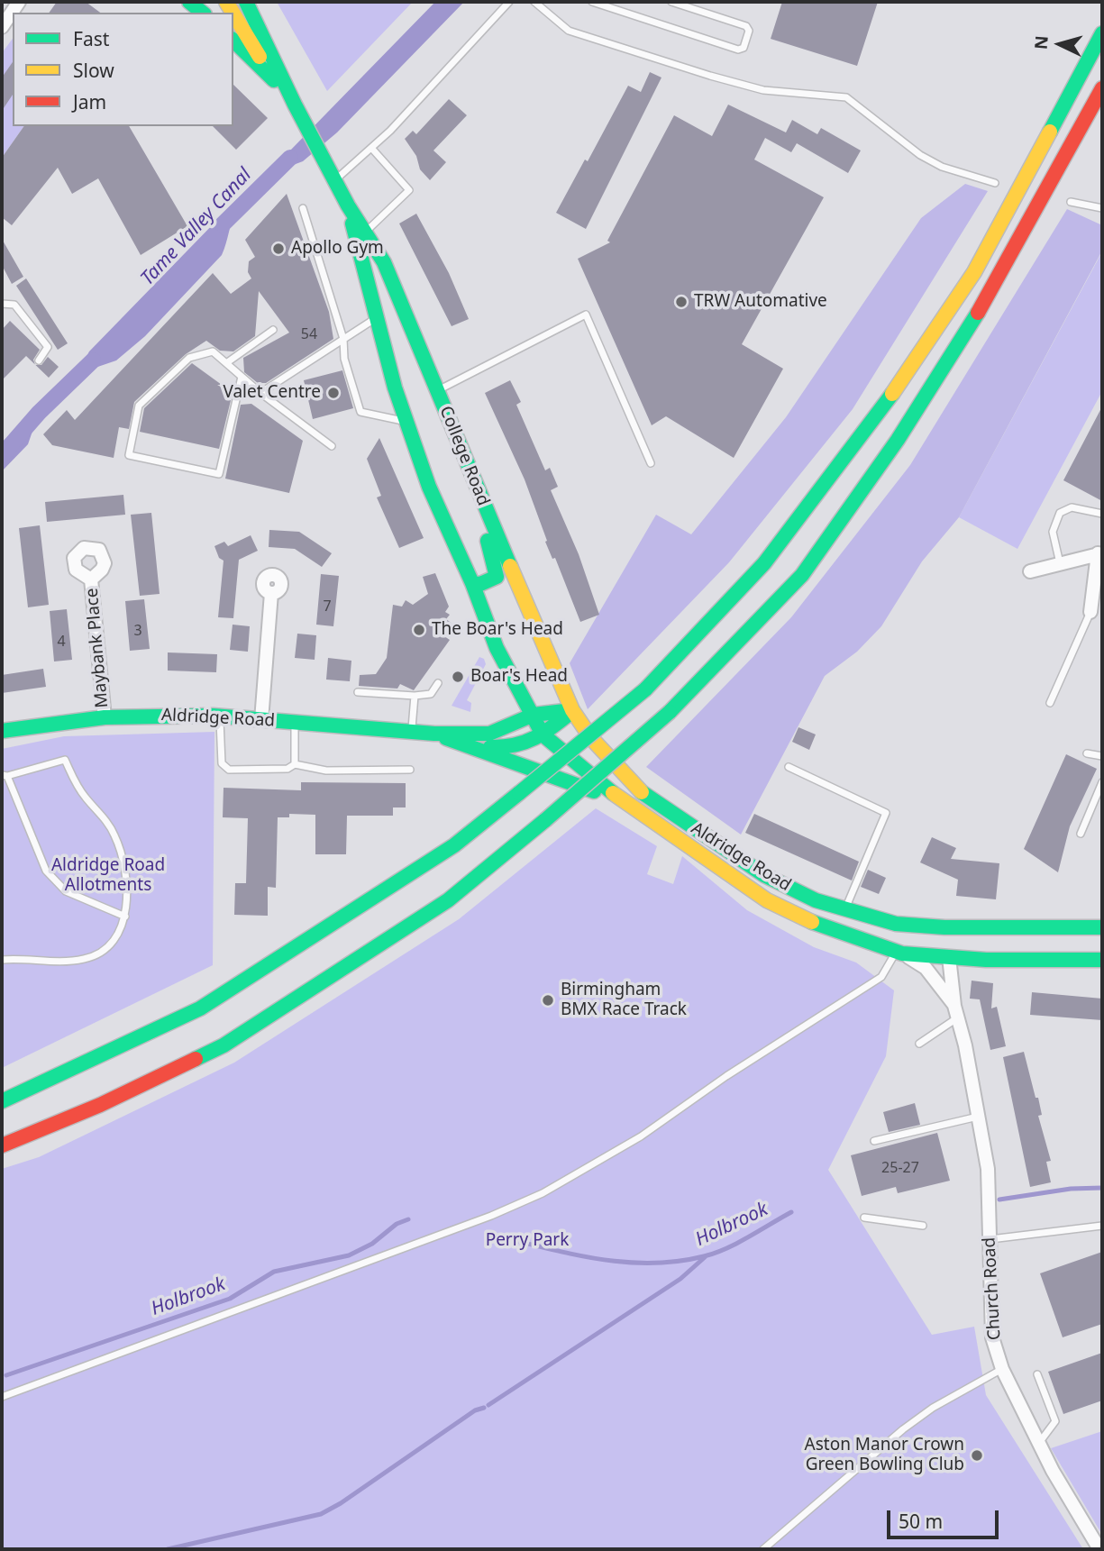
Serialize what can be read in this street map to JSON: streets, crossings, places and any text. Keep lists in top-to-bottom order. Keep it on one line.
{"streets":{"main road":["College Road","Aldridge Road"],"street":["Maybank Place","Church Road"]},"crossings":[["College Road","Aldridge Road"],["Maybank Place","Aldridge Road"],["Aldridge Road","Church Road"]],"water":["Tame Valley Canal","Holbrook"],"parks":["Aldridge Road Allotments","Perry Park"],"places":["Apollo Gym","TRW Automative","Valet Centre","The Boar's Head","Boar's Head","Birmingham BMX Race Track","Aston Manor Crown Green Bowling Club"],"house_numbers":["54","7","3","4","25-27"],"legend":["Fast","Slow","Jam"],"scale_bar":"50 m","north":"left"}
